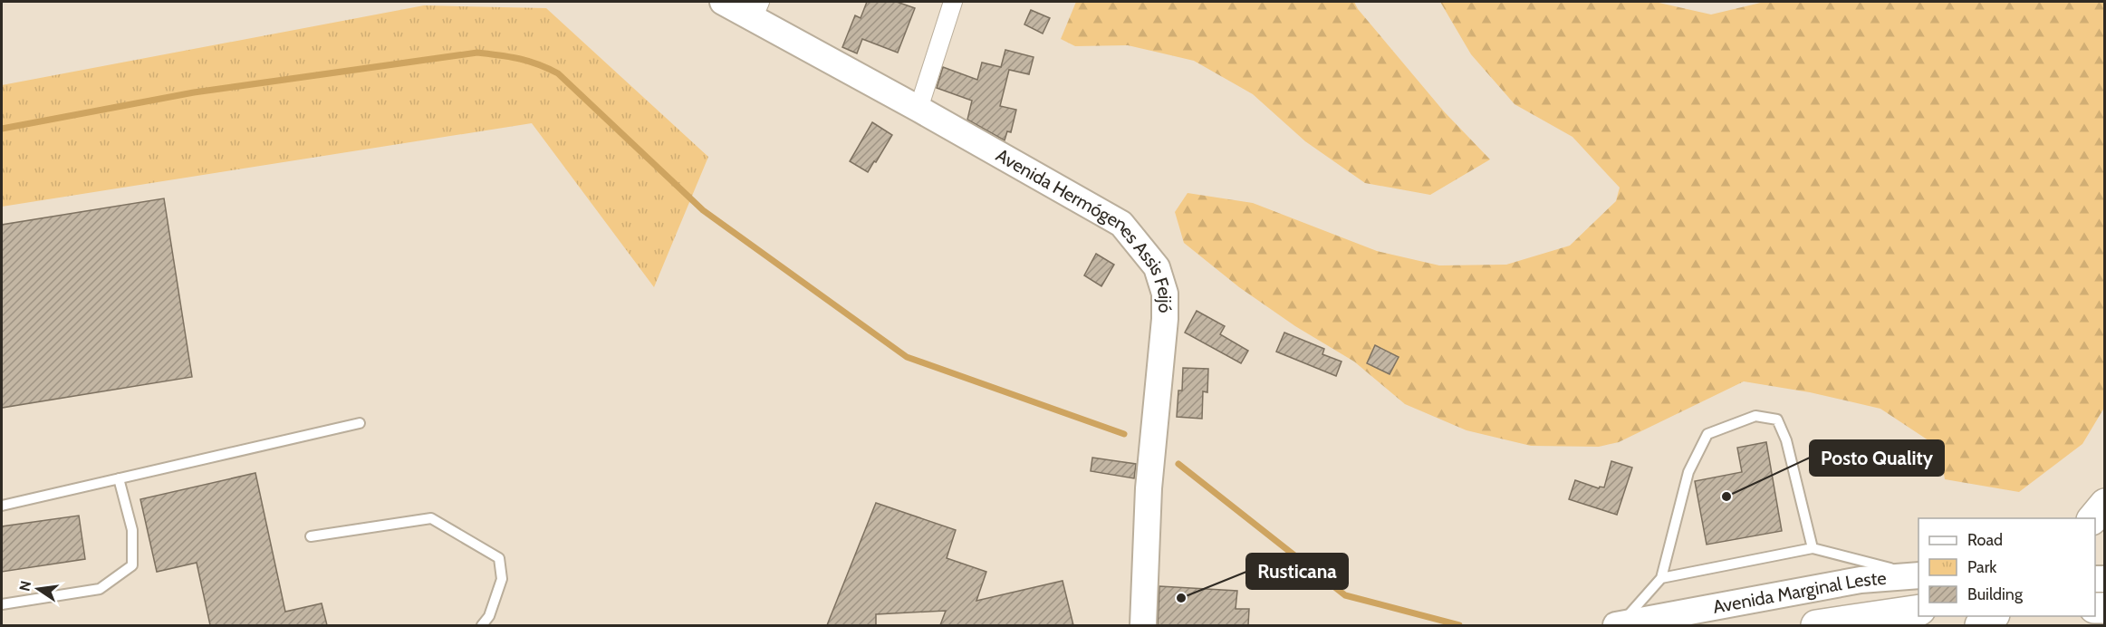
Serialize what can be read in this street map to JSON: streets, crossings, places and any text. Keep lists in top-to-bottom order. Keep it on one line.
{"streets":{"main road":["Avenida Hermógenes Assis Feijó","Avenida Marginal Leste"]},"places":["Posto Quality","Rusticana"],"legend":["Road","Park","Building"],"north":"left"}
